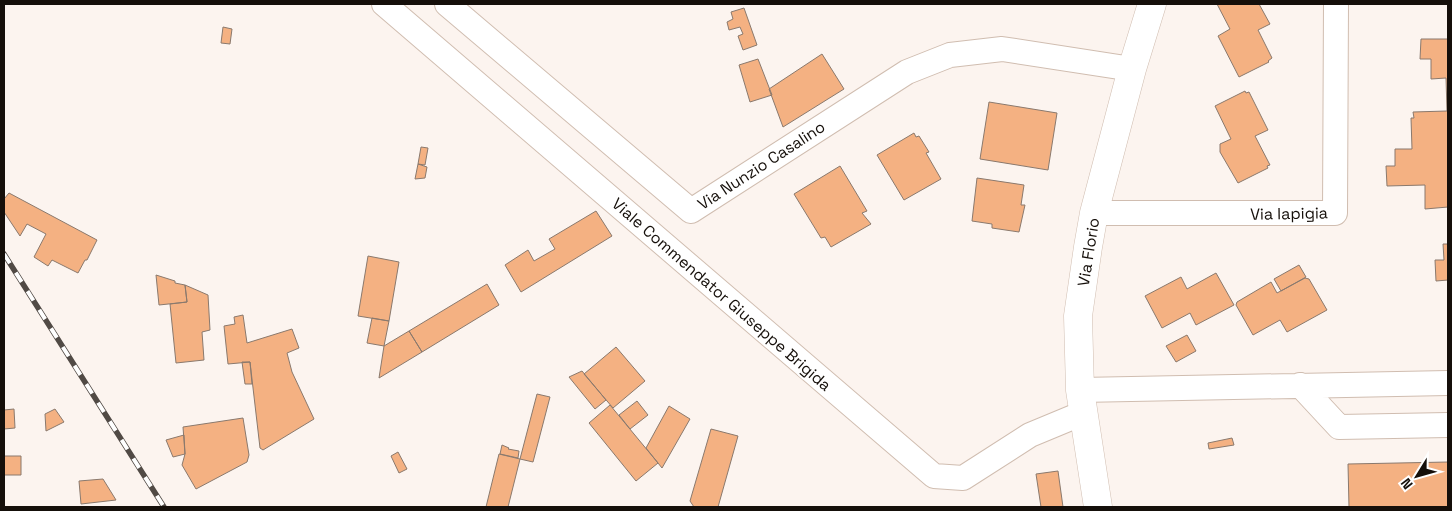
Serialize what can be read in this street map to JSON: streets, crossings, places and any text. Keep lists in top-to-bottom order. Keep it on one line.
{"streets":{"street":["Via Nunzio Casalino","Via Iapigia","Via Florio","Viale Commendator Giuseppe Brigida"]},"crossings":[["Via Nunzio Casalino","Via Florio"],["Via Iapigia","Via Florio"],["Via Florio","Viale Commendator Giuseppe Brigida"]],"north":"bottom left"}
